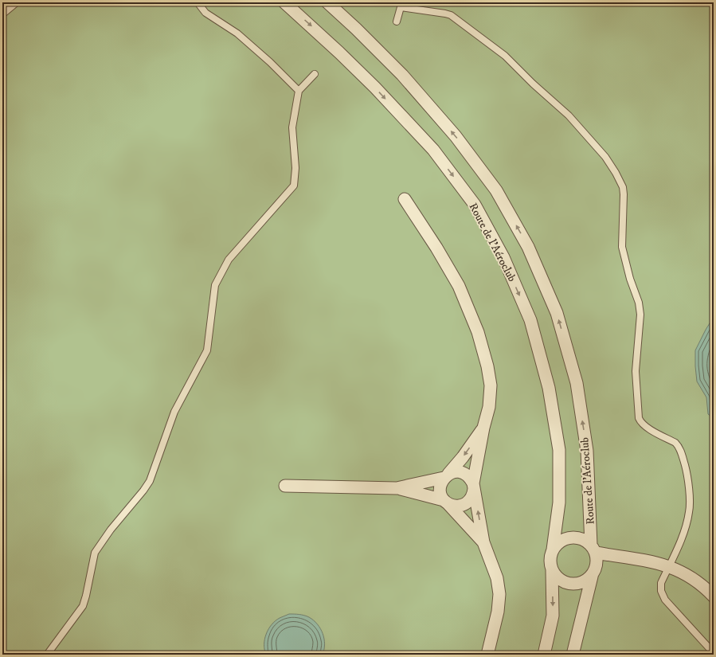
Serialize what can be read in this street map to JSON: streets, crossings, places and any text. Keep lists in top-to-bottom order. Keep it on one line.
{"streets":{"street":["Route de l’Aéroclub"]}}
